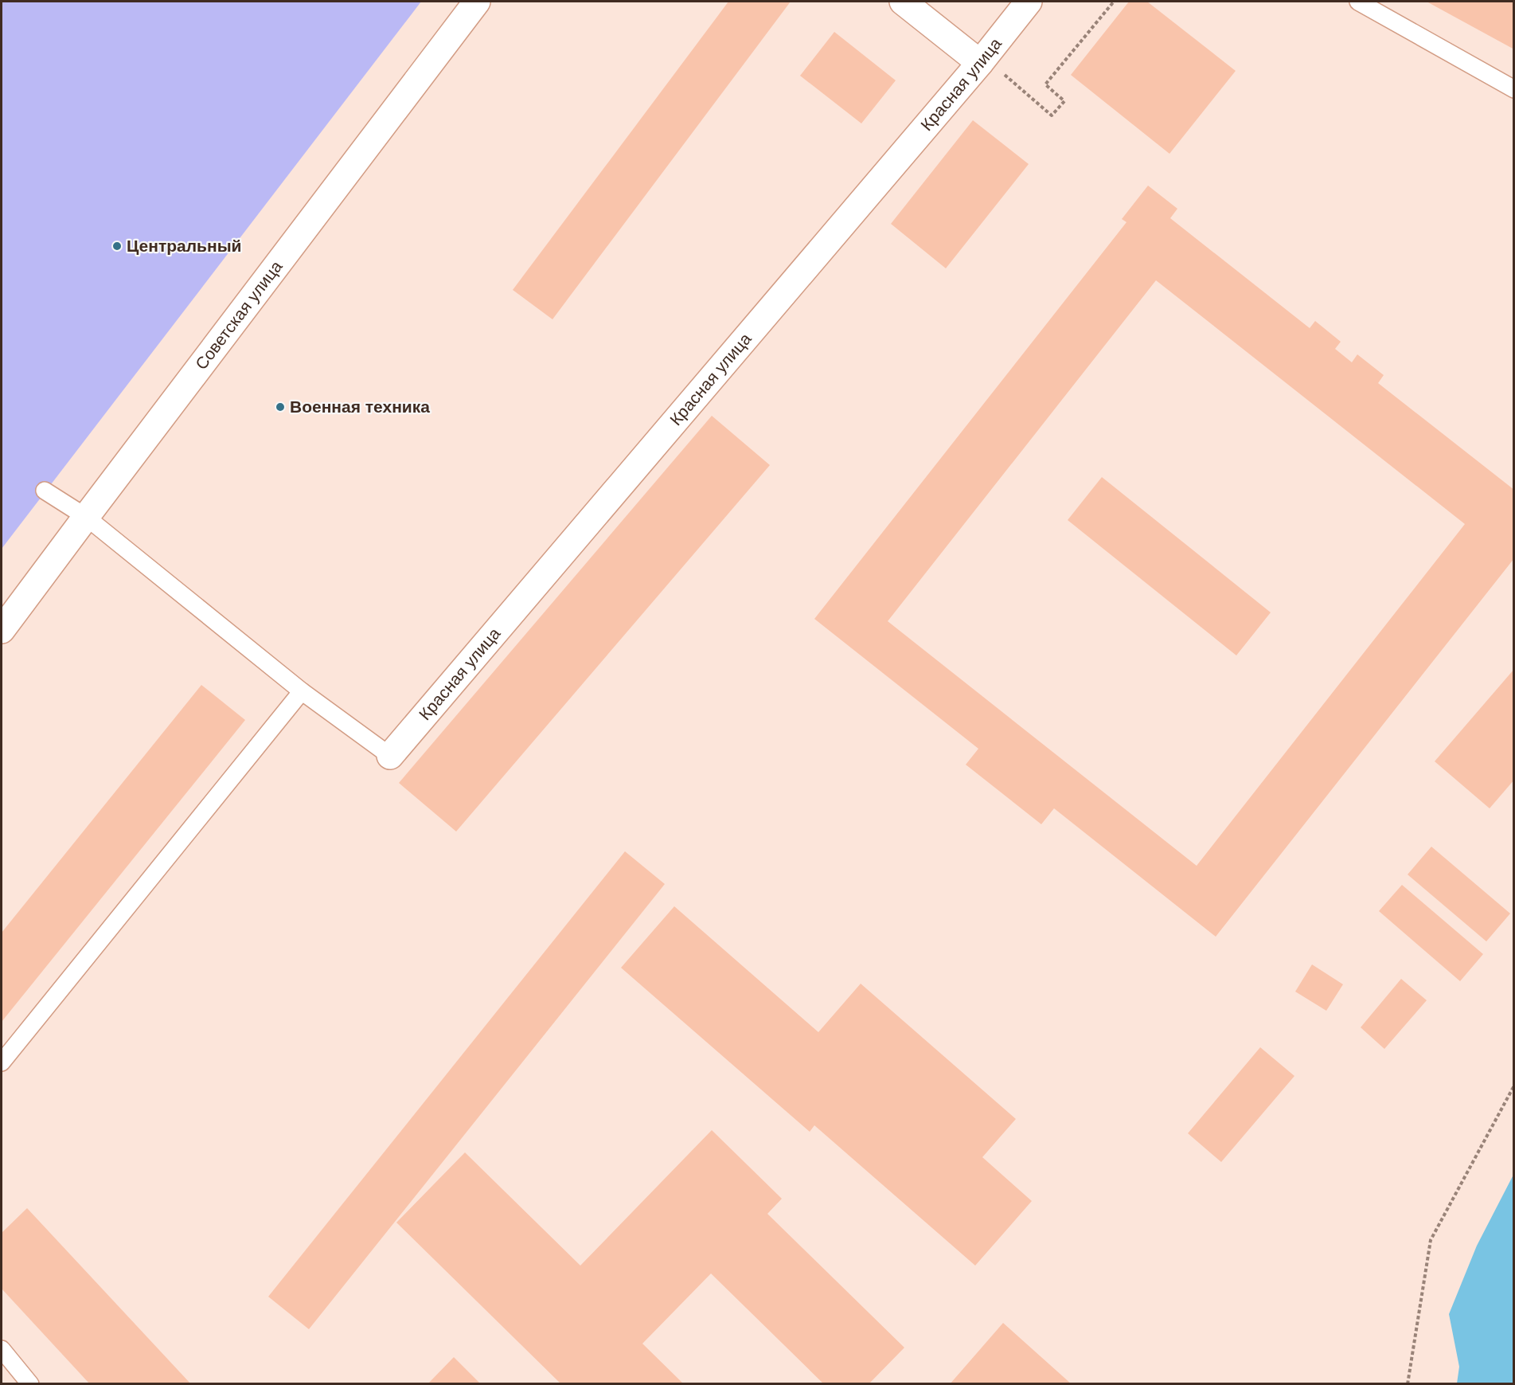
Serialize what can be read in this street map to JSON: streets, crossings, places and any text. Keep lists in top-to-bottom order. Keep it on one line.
{"streets":{"street":["Красная улица","Советская улица"]},"places":["Центральный","Военная техника"]}
